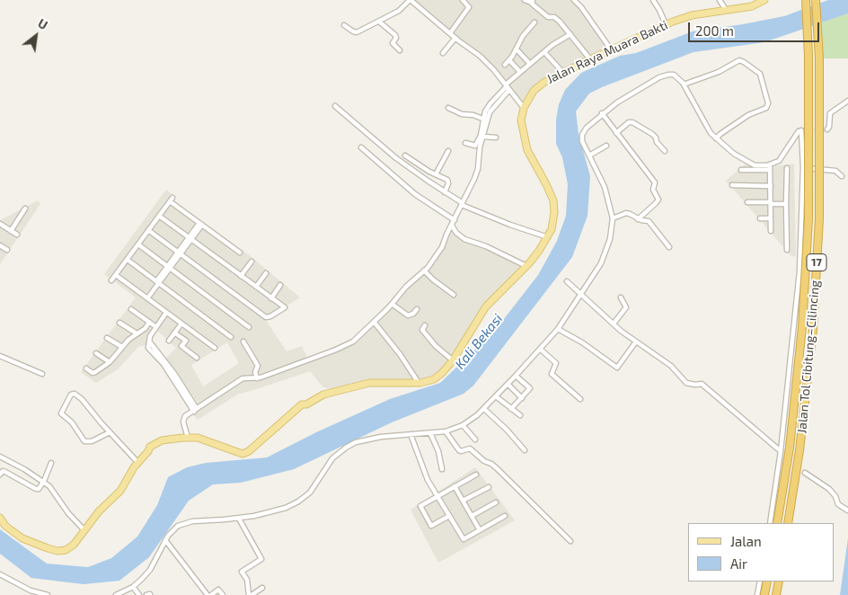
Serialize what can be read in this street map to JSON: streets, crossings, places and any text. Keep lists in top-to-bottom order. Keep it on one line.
{"streets":{"highway":["17","Jalan Tol Cibitung–Cilincing"],"main road":["Jalan Raya Muara Bakti"]},"water":["Kali Bekasi"],"legend":["Jalan","Air"],"scale_bar":"200 m","north":"top right"}
